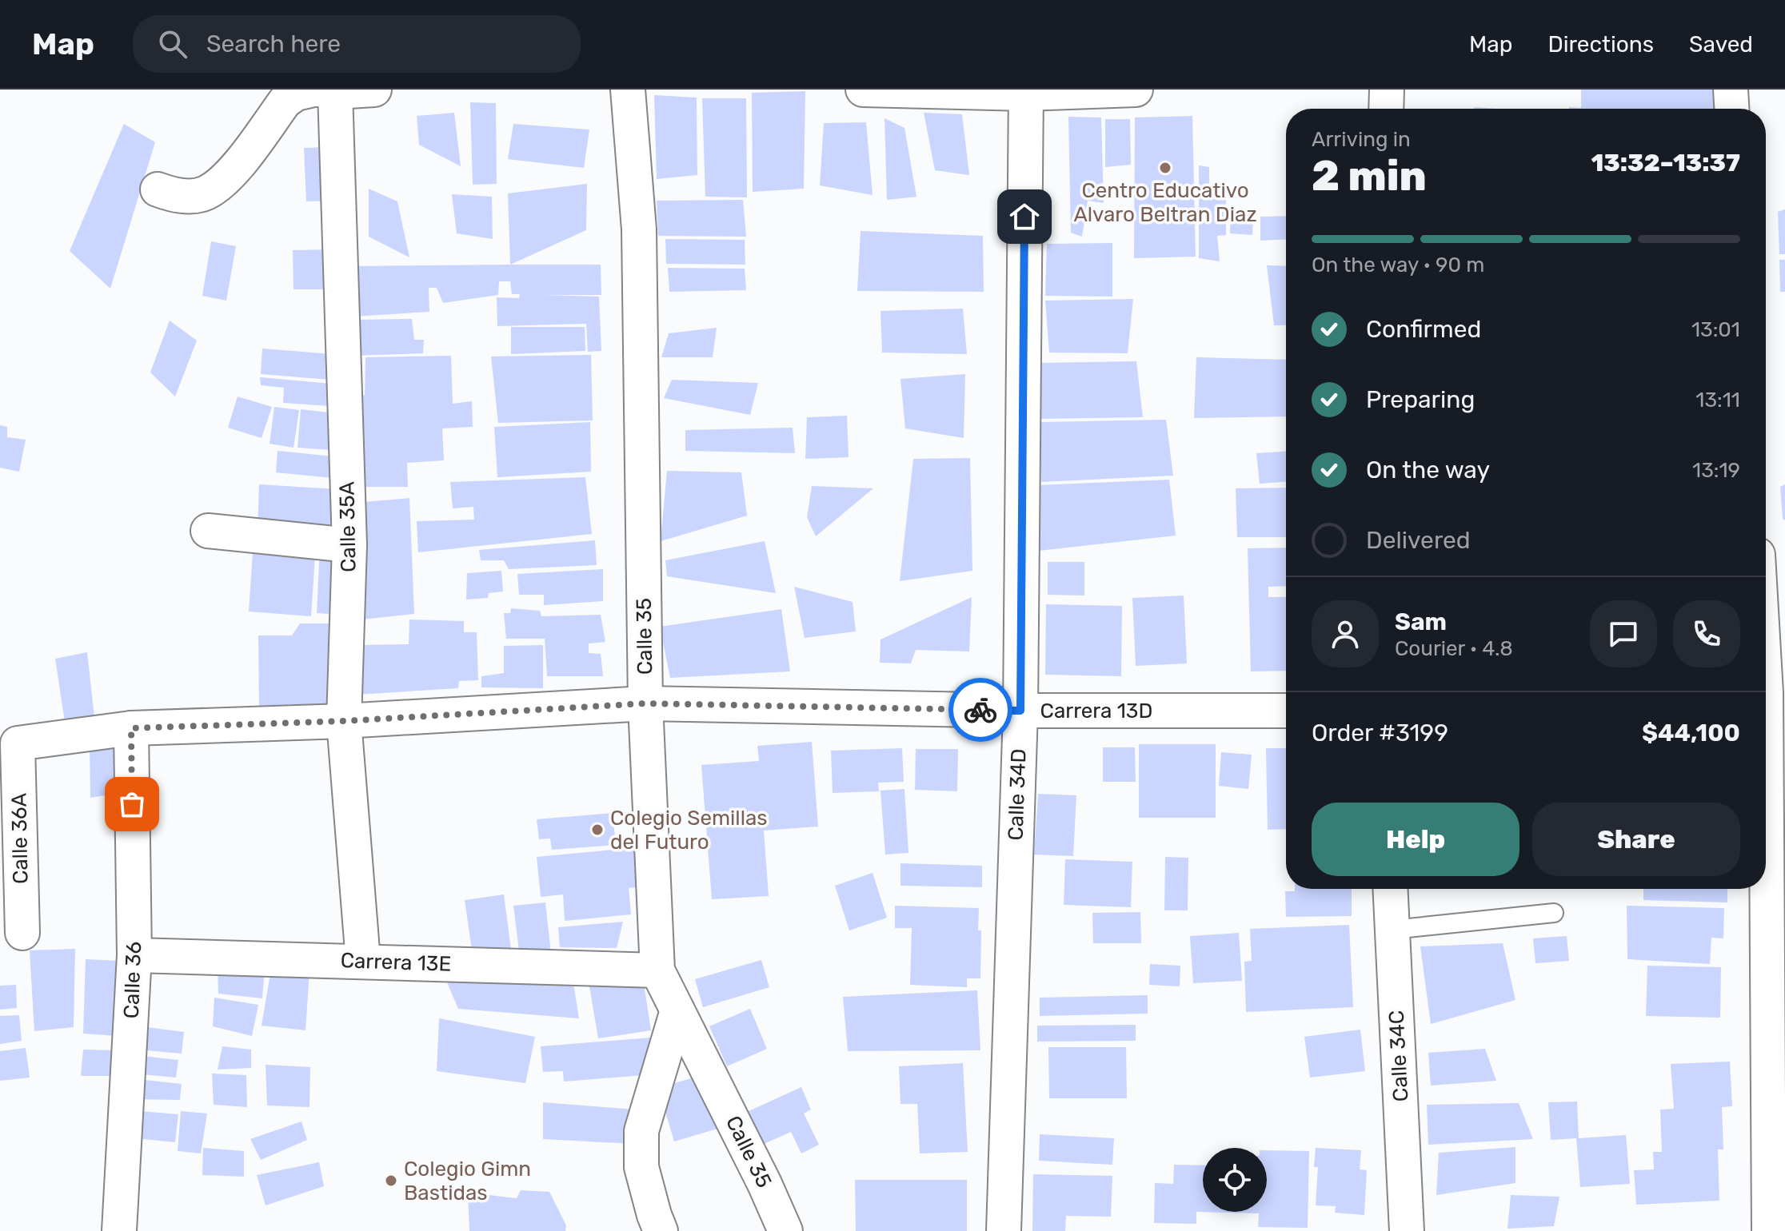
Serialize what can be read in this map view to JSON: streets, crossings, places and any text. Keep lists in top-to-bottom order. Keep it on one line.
{"streets":{"street":["Calle 35A","Calle 35","Carrera 13D","Calle 34D","Calle 36A","Carrera 13E","Calle 36","Calle 34C"]},"crossings":[["Calle 35A","Carrera 13D"],["Calle 35A","Carrera 13E"],["Calle 35","Carrera 13D"],["Calle 35","Carrera 13E"],["Carrera 13D","Calle 34D"],["Carrera 13D","Calle 36A"],["Carrera 13D","Calle 36"],["Carrera 13E","Calle 36"]],"places":["Centro Educativo Alvaro Beltran Diaz","Colegio Semillas del Futuro","Colegio Gimn Bastidas"],"page":{"header":"Map","search":"Search here","nav":["Map","Directions","Saved"],"heading":["2 min","Arriving in","13:32–13:37"],"panel":["Sam","Courier · 4.8","Order #3199","$44,100"],"bar":"On the way · 90 m","list":[["Confirmed","13:01"],["Preparing","13:11"],["On the way","13:19"],"Delivered"],"buttons":["Help","Share"]}}
